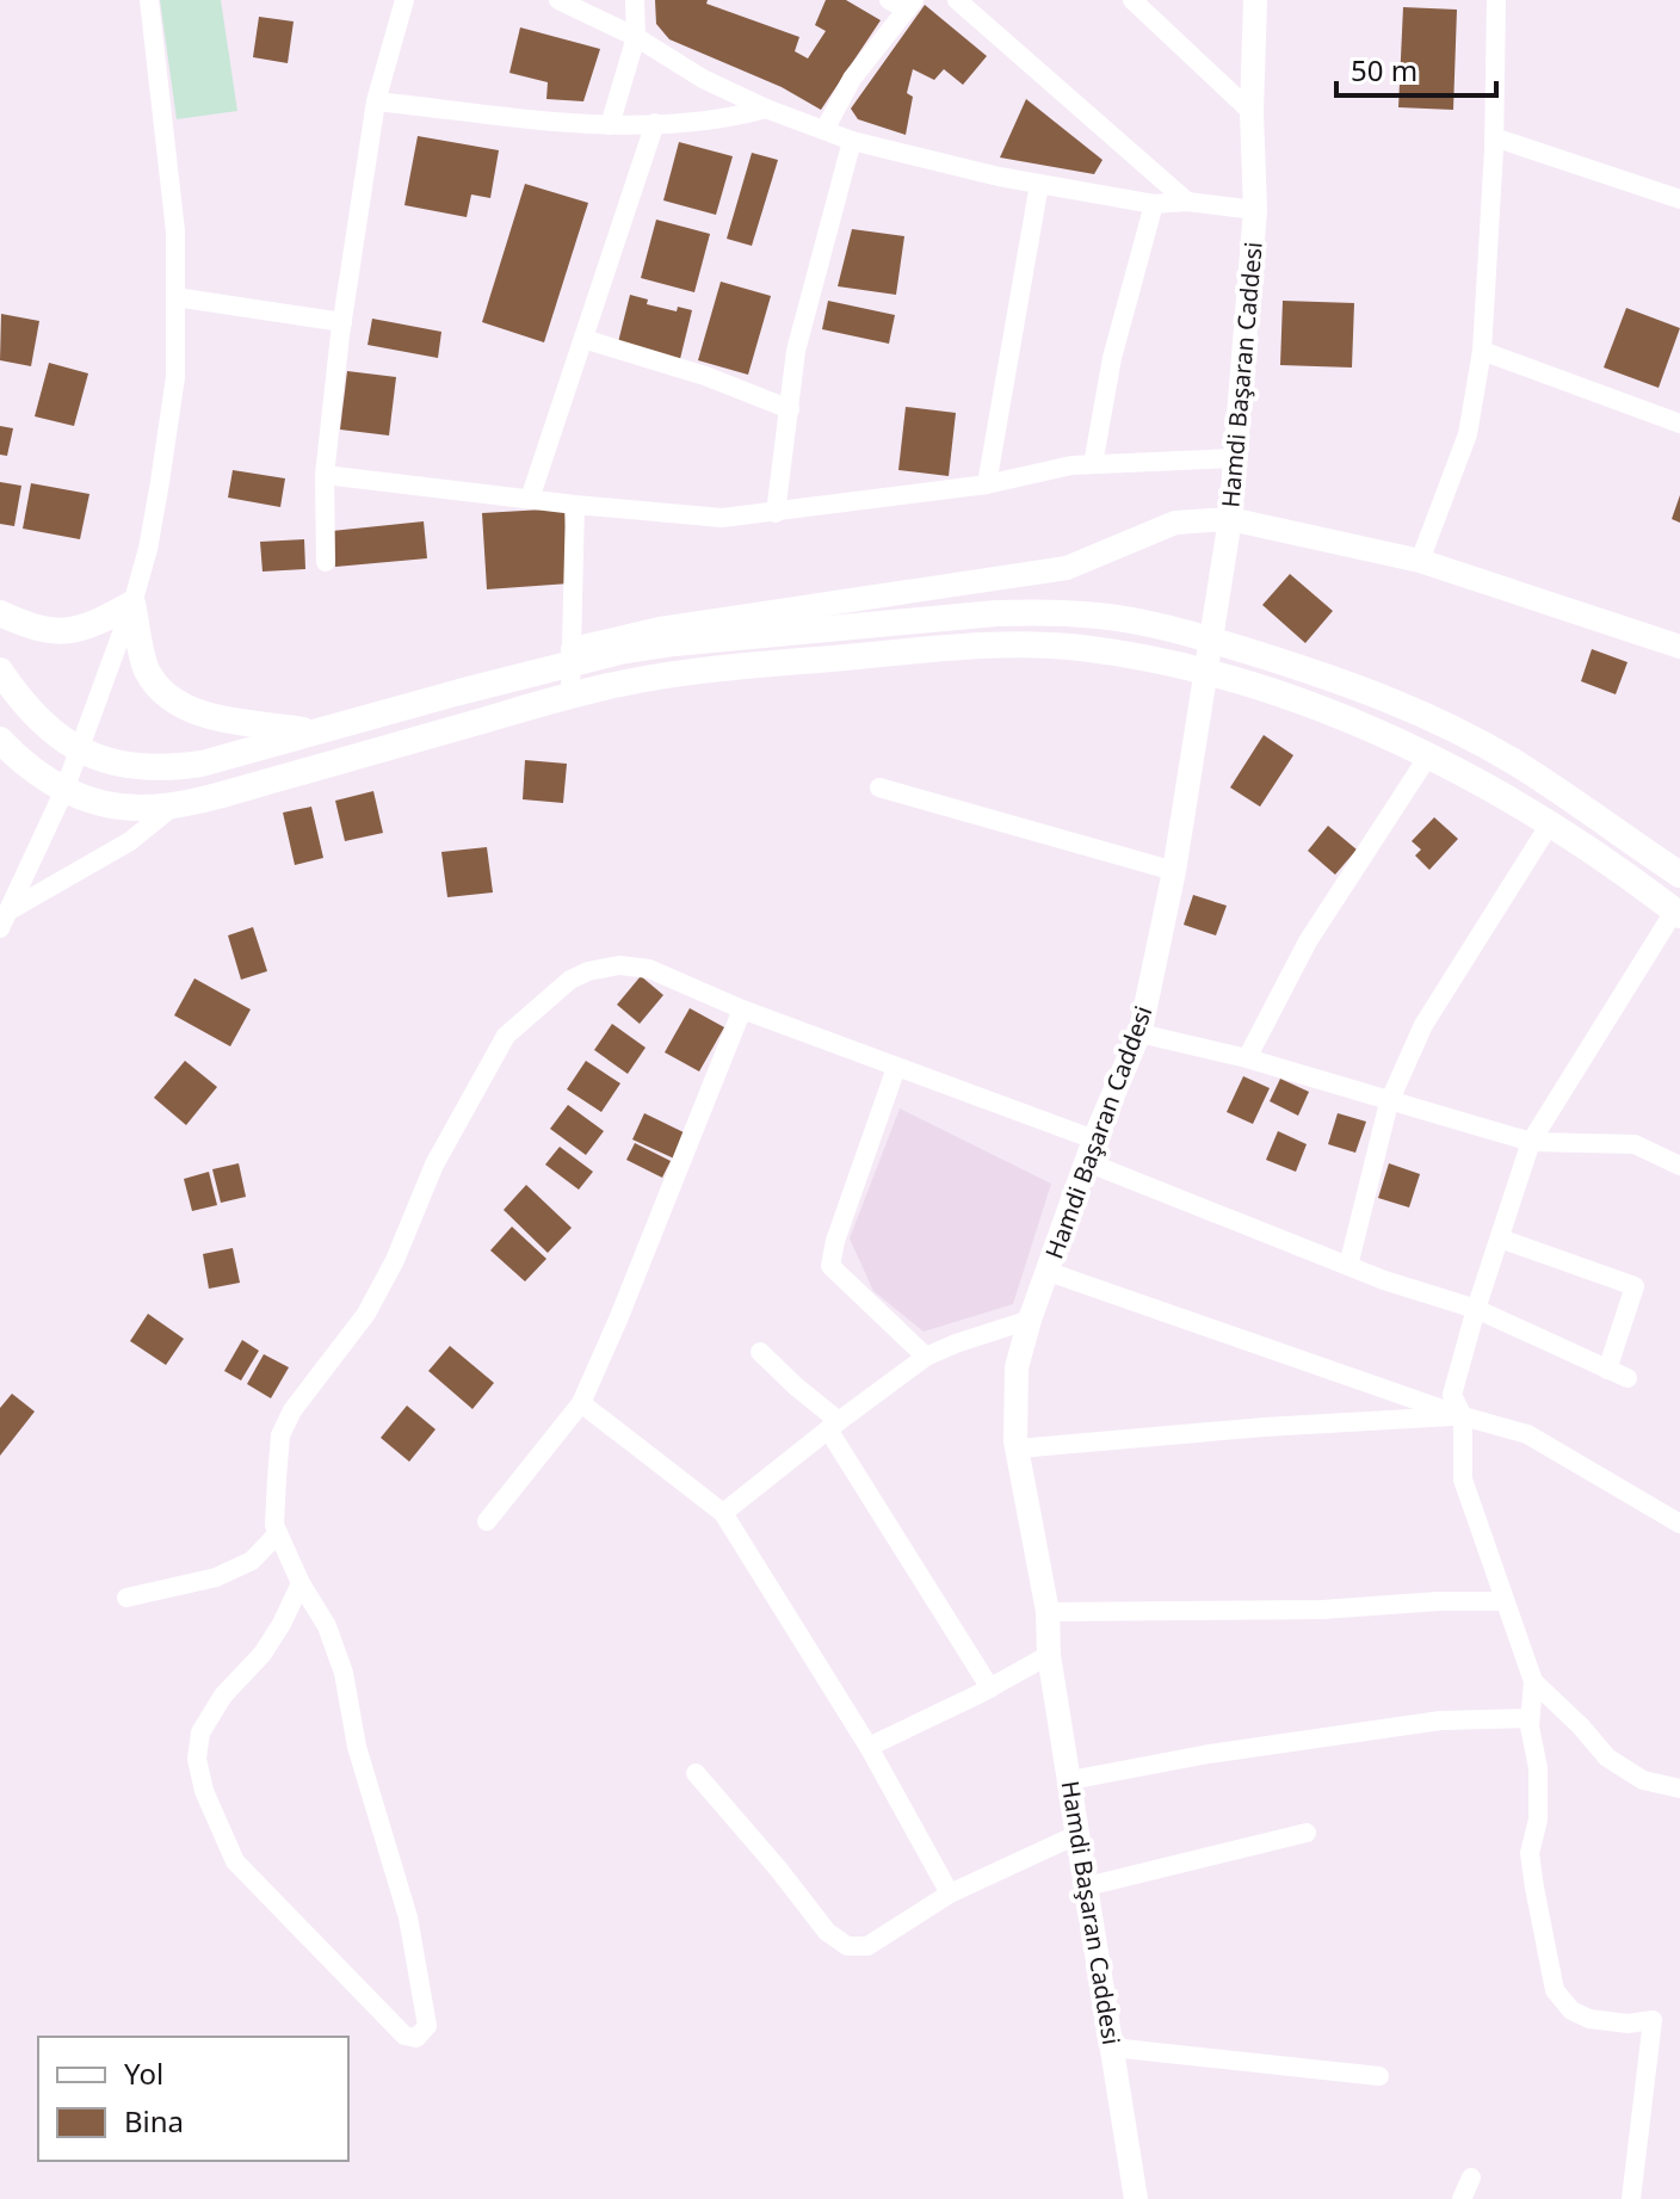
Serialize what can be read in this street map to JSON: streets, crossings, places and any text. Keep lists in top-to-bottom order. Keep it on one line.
{"streets":{"street":["Hamdi Başaran Caddesi"]},"legend":["Yol","Bina"],"scale_bar":"50 m"}
